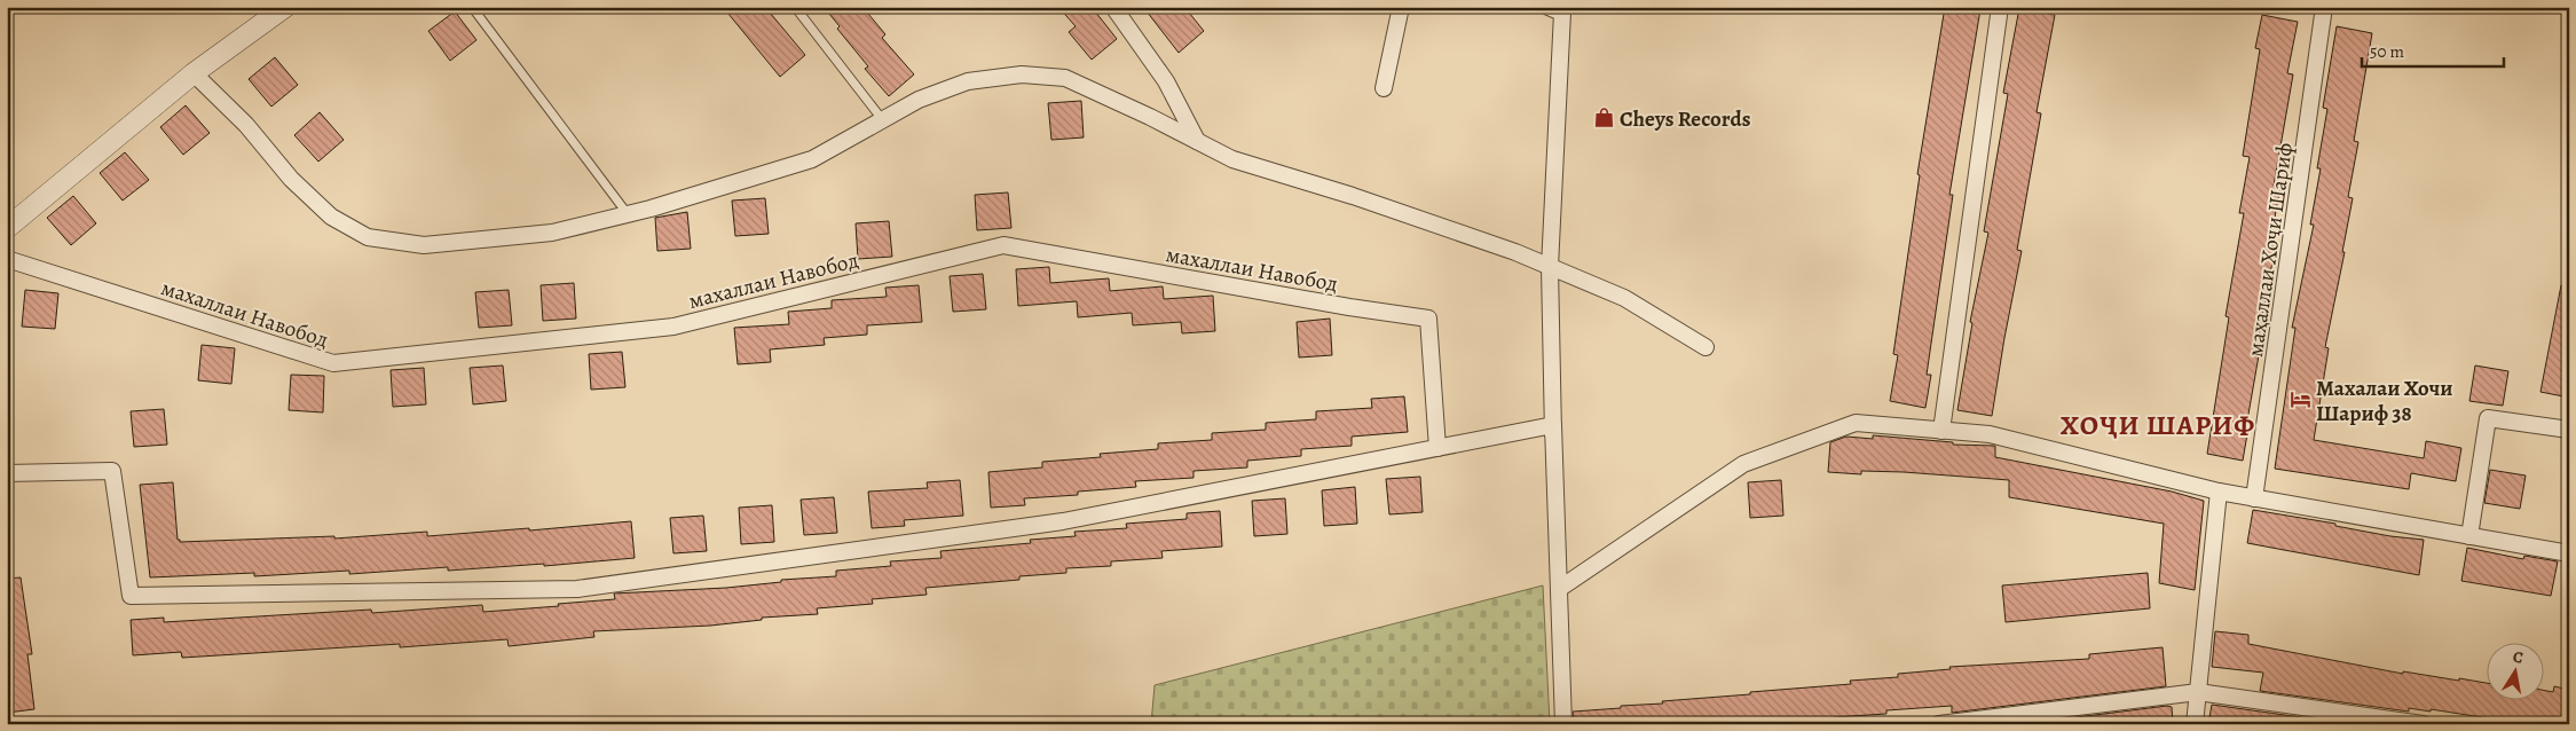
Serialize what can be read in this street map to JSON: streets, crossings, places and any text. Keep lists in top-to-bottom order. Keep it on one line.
{"streets":{"street":["маҳаллаи Хоҷи Шариф","махаллаи Навобод"]},"districts":["ХОҶИ ШАРИФ"],"places":{"shop":["Cheys Records"],"hotel":["Махалаи Хочи Шариф 38"]},"scale_bar":"50 m","north":"top"}
